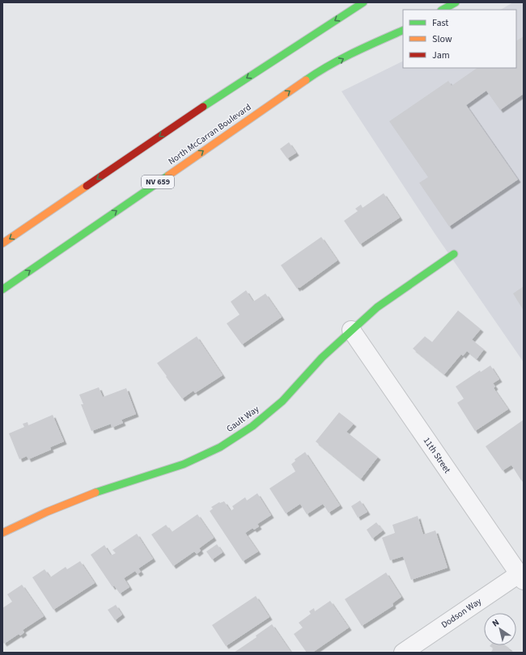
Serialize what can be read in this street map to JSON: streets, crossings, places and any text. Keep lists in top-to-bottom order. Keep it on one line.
{"streets":{"main road":["North McCarran Boulevard","NV 659","Gault Way"],"street":["11th Street","Dodson Way"]},"crossings":[["Gault Way","11th Street"],["11th Street","Dodson Way"]],"legend":["Fast","Slow","Jam"],"north":"top left"}
